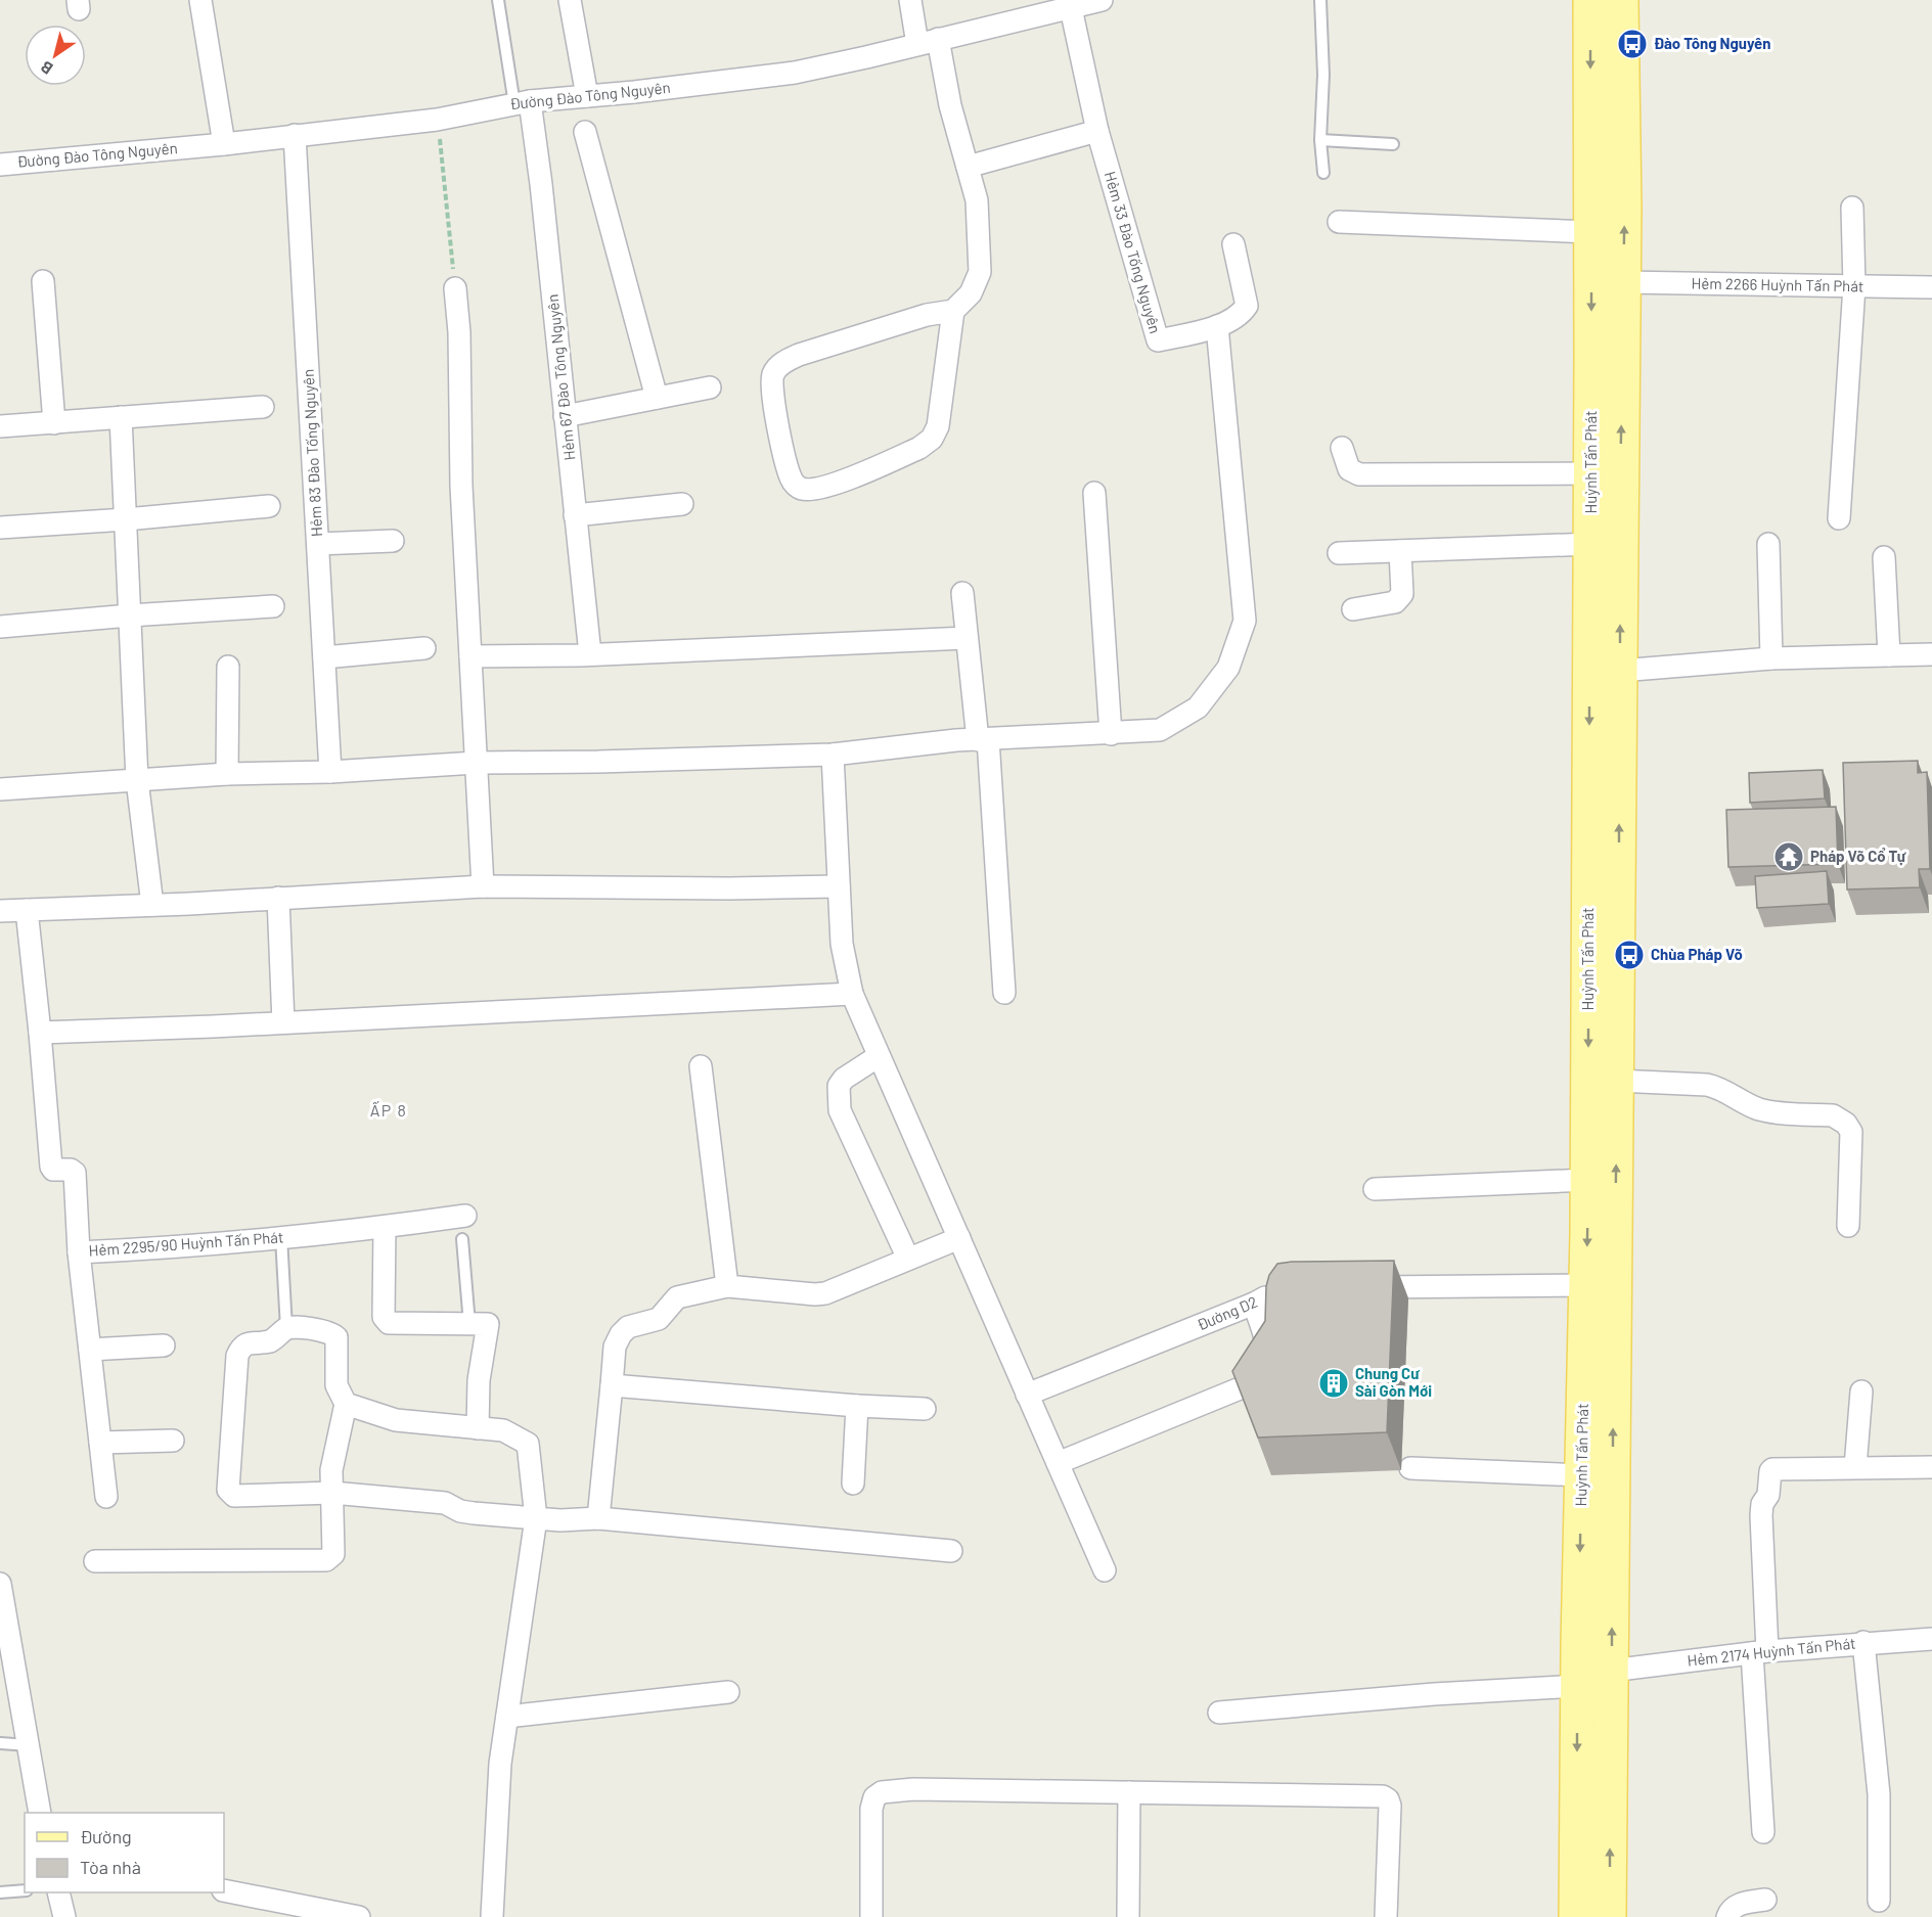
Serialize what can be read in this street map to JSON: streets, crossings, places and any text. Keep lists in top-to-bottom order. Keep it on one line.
{"streets":{"main road":["Huỳnh Tấn Phát"],"street":["Đường Đào Tông Nguyên","Hẻm 33 Đào Tống Nguyên","Hẻm 2266 Huỳnh Tấn Phát","Hẻm 67 Đào Tông Nguyên","Hẻm 83 Đào Tống Nguyên","Hẻm 2295/90 Huỳnh Tấn Phát","Đường D2","Hẻm 2174 Huỳnh Tấn Phát"]},"crossings":[["Đường Đào Tông Nguyên","Hẻm 33 Đào Tống Nguyên"],["Đường Đào Tông Nguyên","Hẻm 67 Đào Tông Nguyên"],["Đường Đào Tông Nguyên","Hẻm 83 Đào Tống Nguyên"],["Hẻm 2266 Huỳnh Tấn Phát","Huỳnh Tấn Phát"],["Huỳnh Tấn Phát","Hẻm 2174 Huỳnh Tấn Phát"]],"districts":["ẤP 8"],"places":{"bus stop":["Đào Tông Nguyên","Chùa Pháp Võ"],"temple":["Pháp Võ Cổ Tự"],"building":["Chung Cư Sài Gòn Mới"]},"legend":["Đường","Tòa nhà"],"north":"bottom left"}
